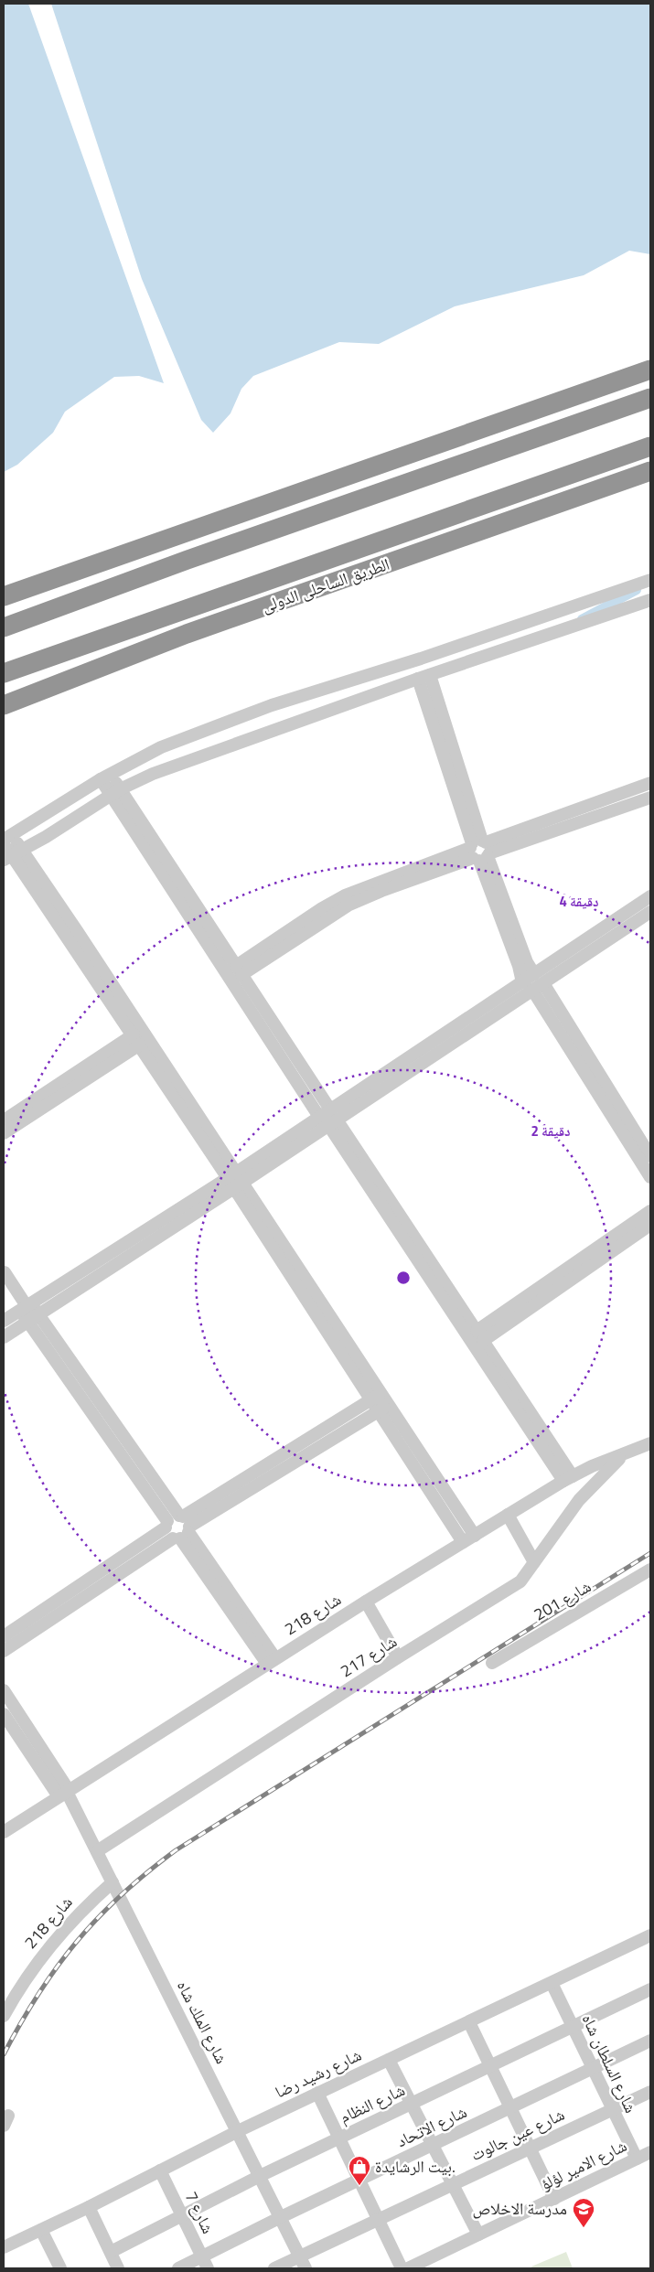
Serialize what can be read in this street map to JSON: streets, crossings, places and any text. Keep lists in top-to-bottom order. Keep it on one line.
{"streets":{"highway":["الطريق الساحلى الدولى"],"street":["شارع 201","شارع 218","شارع 217","شارع الملك شاه","شارع السلطان شاه","شارع رشيد رضا","شارع النظام","شارع الاتحاد","شارع عين جالوت","شارع الامير لؤلؤ","شارع 7"]},"crossings":[["شارع 218","شارع 217"],["شارع 218","شارع الملك شاه"],["شارع 217","شارع الملك شاه"],["شارع الملك شاه","شارع رشيد رضا"],["شارع الملك شاه","شارع النظام"],["شارع الملك شاه","شارع الاتحاد"],["شارع الملك شاه","شارع عين جالوت"],["شارع السلطان شاه","شارع رشيد رضا"],["شارع السلطان شاه","شارع النظام"],["شارع السلطان شاه","شارع الاتحاد"],["شارع السلطان شاه","شارع عين جالوت"],["شارع السلطان شاه","شارع الامير لؤلؤ"],["شارع رشيد رضا","شارع 7"],["شارع النظام","شارع 7"],["شارع الاتحاد","شارع 7"]],"places":{"shop":["بيت الرشايدة."],"school or university":["مدرسة الاخلاص"]},"rings":["4 دقيقة","2 دقيقة"]}
